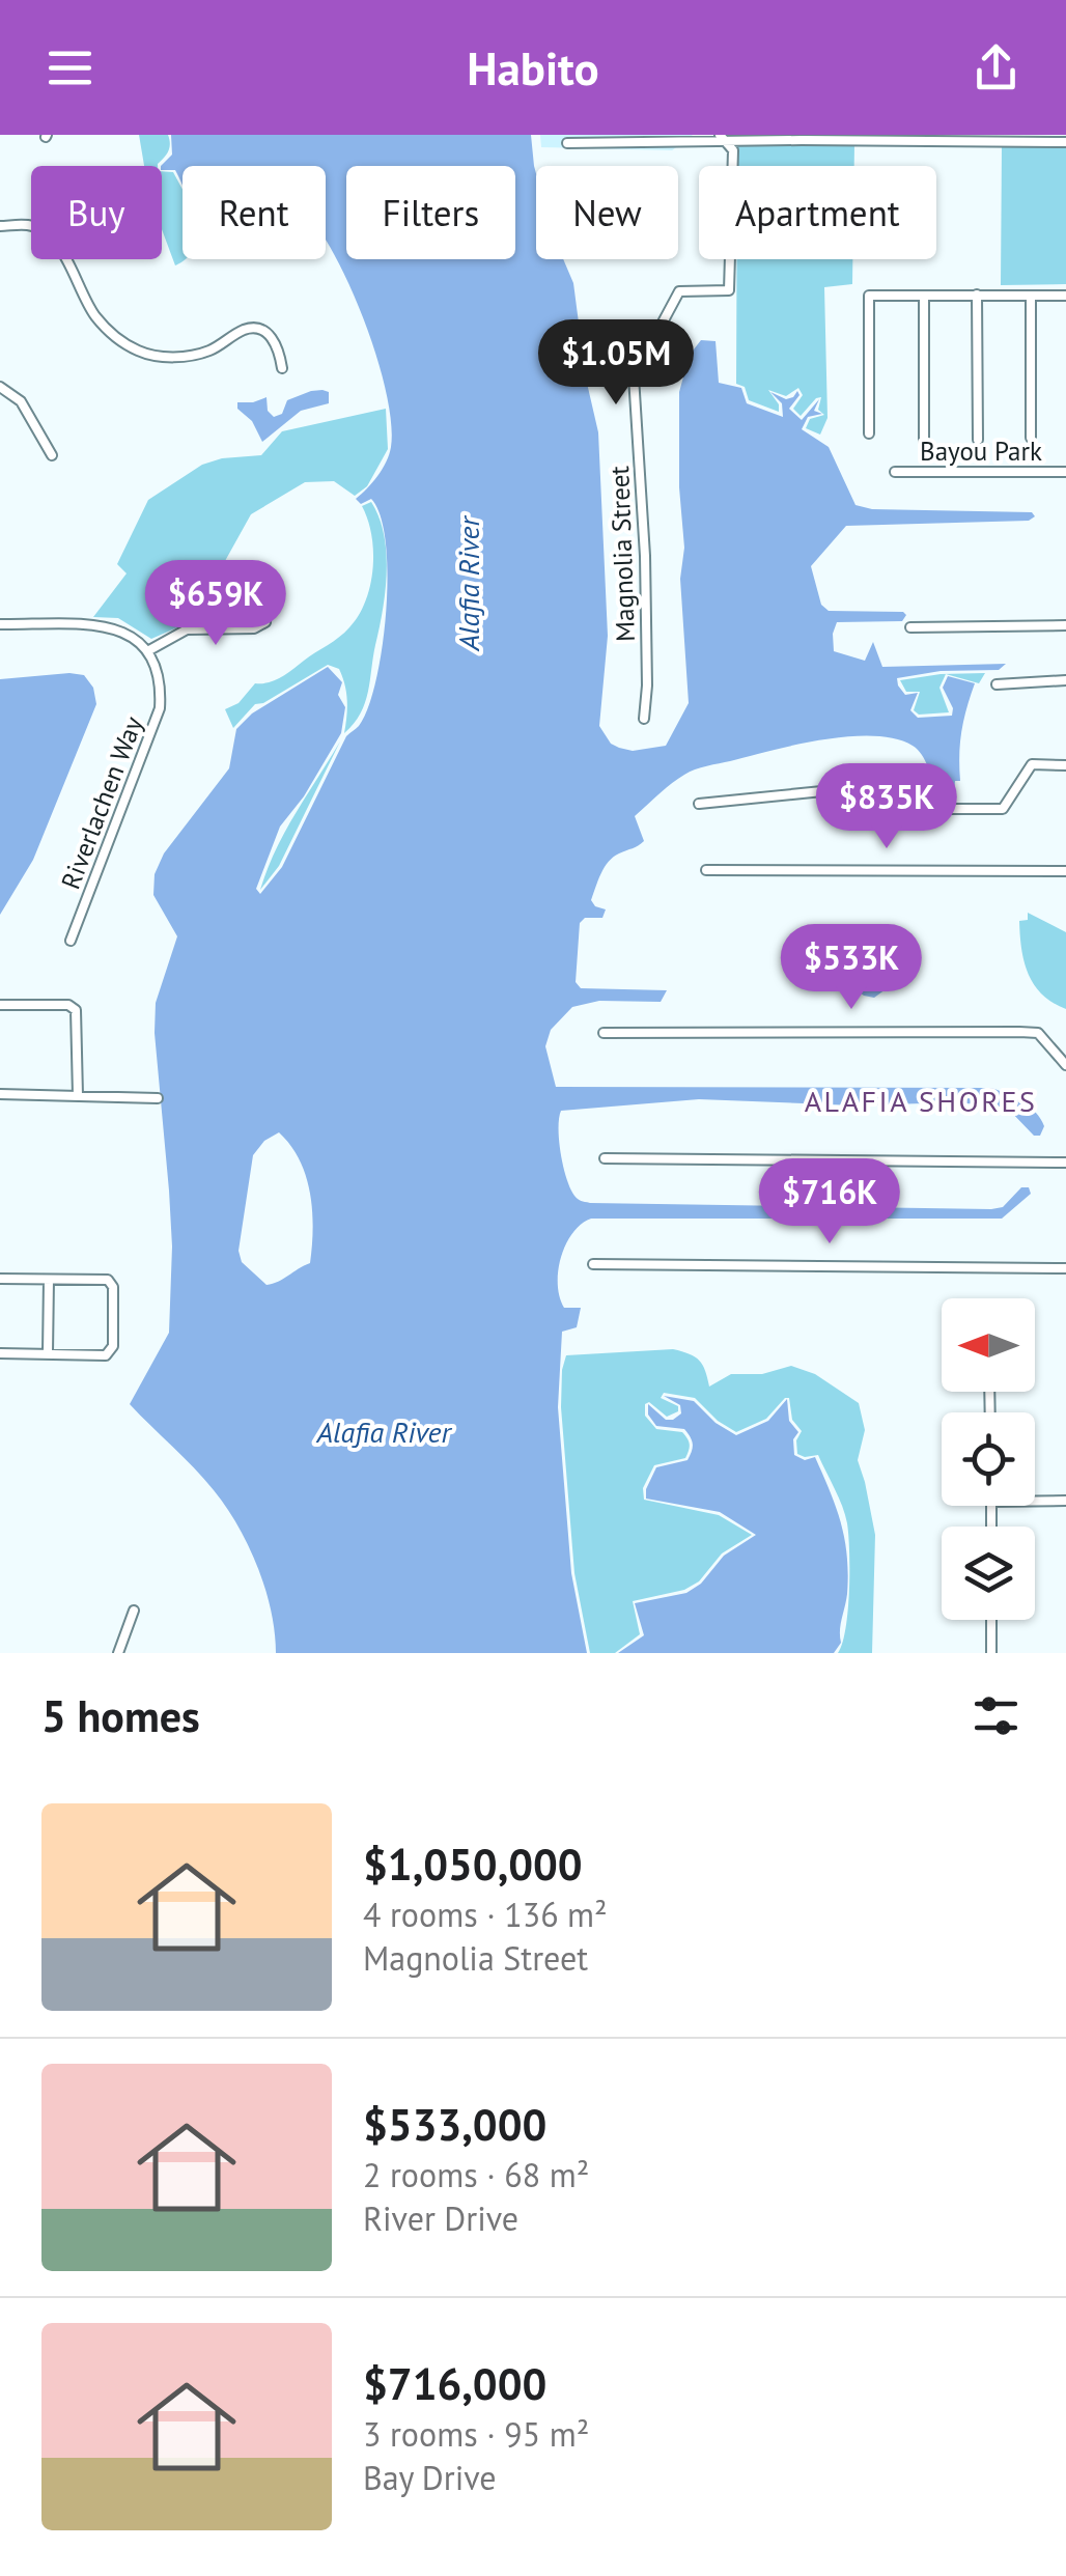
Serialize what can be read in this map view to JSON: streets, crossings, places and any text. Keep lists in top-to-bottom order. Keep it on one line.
{"streets":{"street":["Bayou Park","Magnolia Street","Riverlachen Way"]},"districts":["ALAFIA SHORES"],"water":["Alafia River"],"north":"left","page":{"header":"Habito","chip":["Buy","Rent","Filters","New","Apartment"],"price":["$1.05M","$659K","$835K","$533K","$716K"],"heading":"5 homes","list":[{"name":"$1,050,000","note":"4 rooms · 136 m² · Magnolia Street"},{"name":"$533,000","note":"2 rooms · 68 m² · River Drive"},{"name":"$716,000","note":"3 rooms · 95 m² · Bay Drive"}]}}
